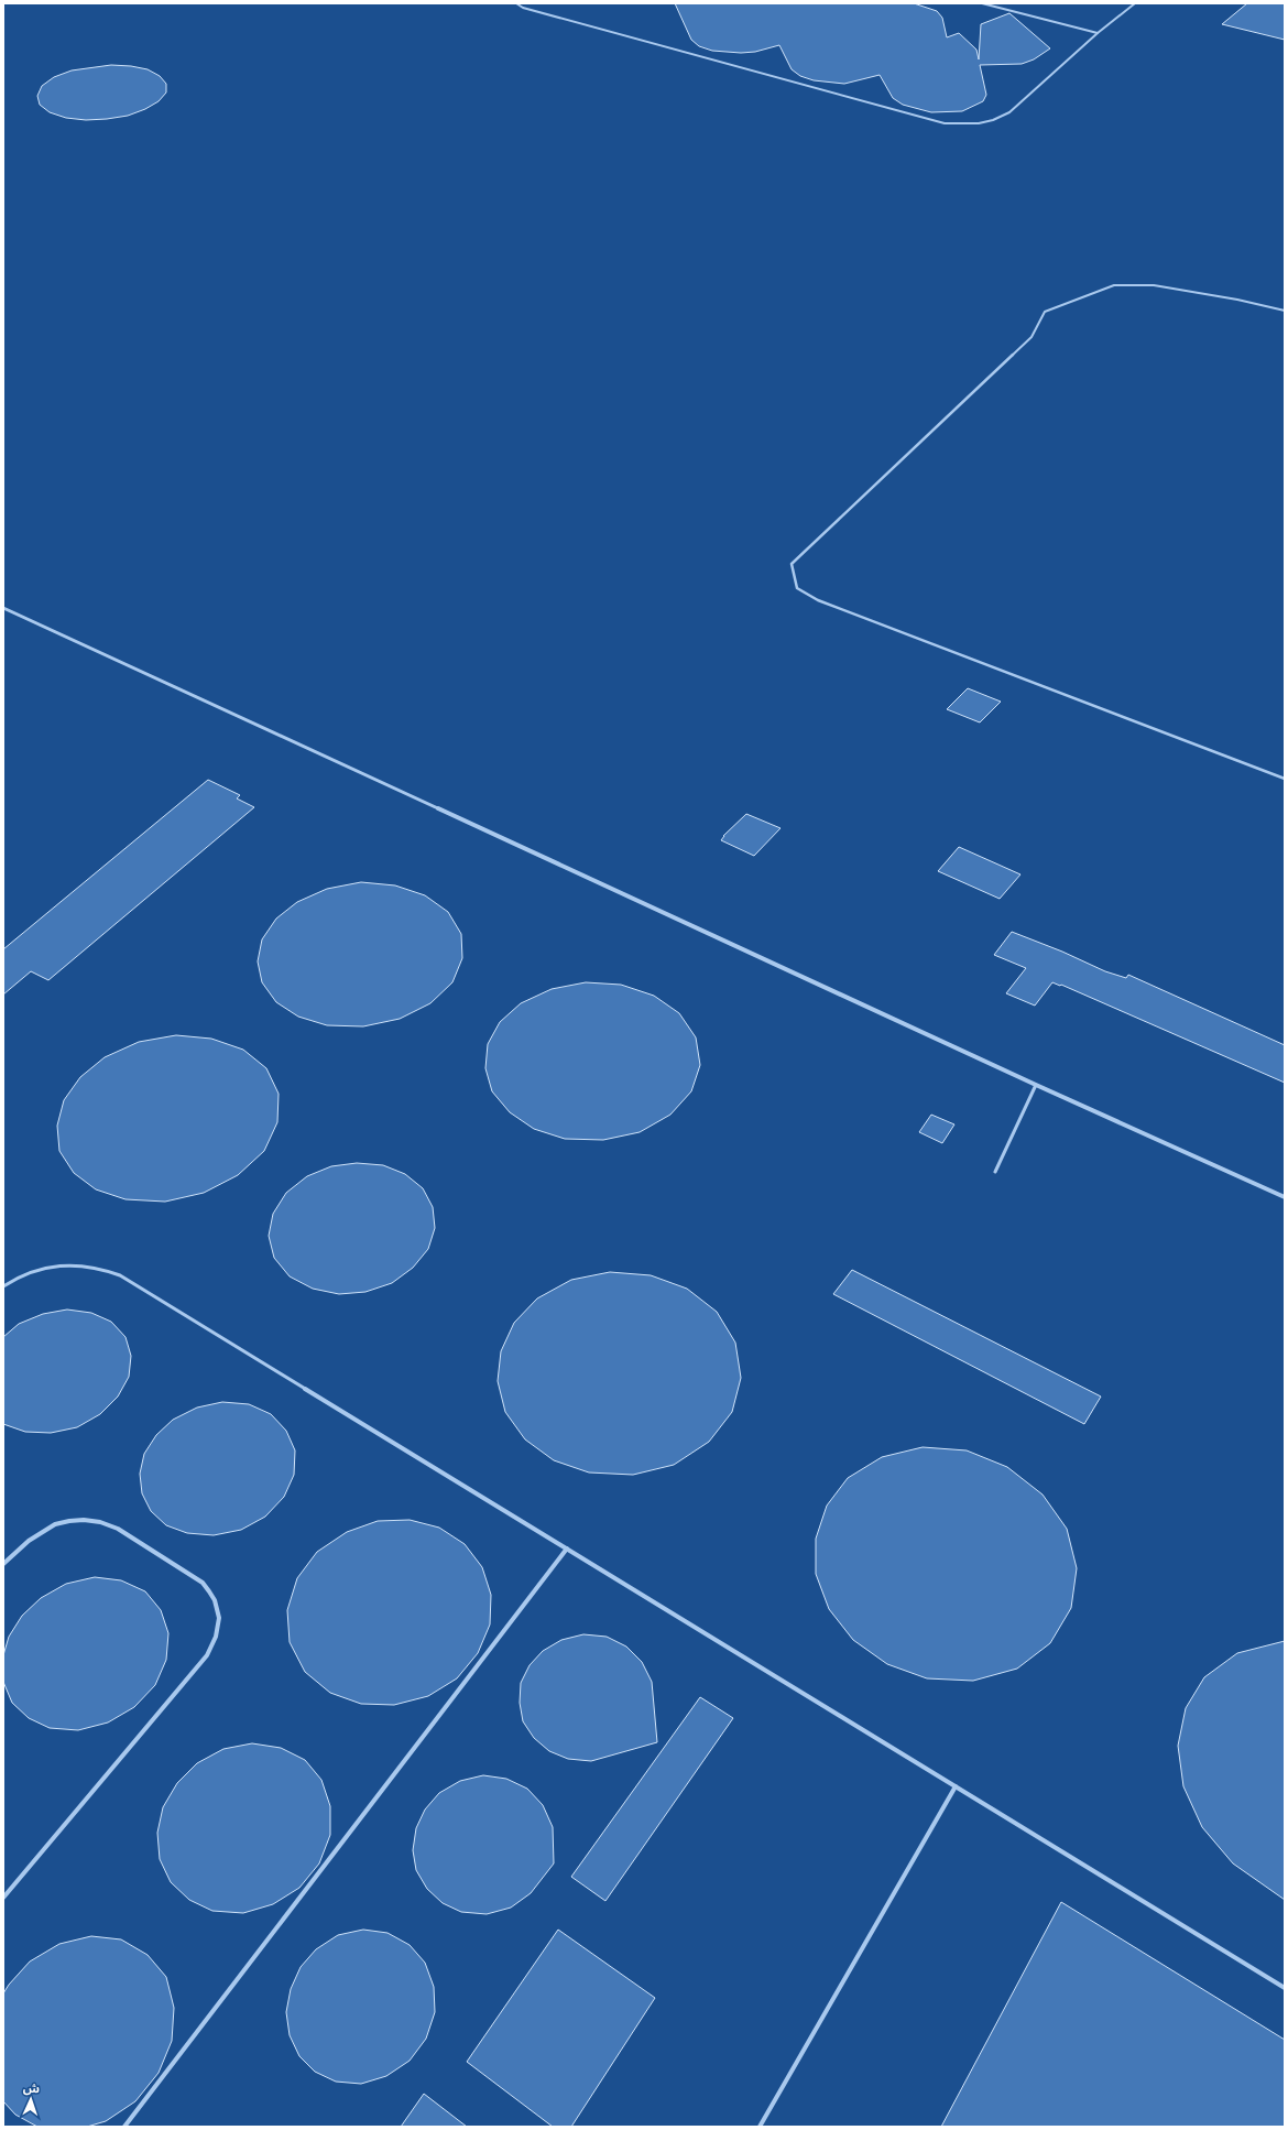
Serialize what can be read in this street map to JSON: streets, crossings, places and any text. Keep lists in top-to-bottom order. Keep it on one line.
{"north":"top"}
